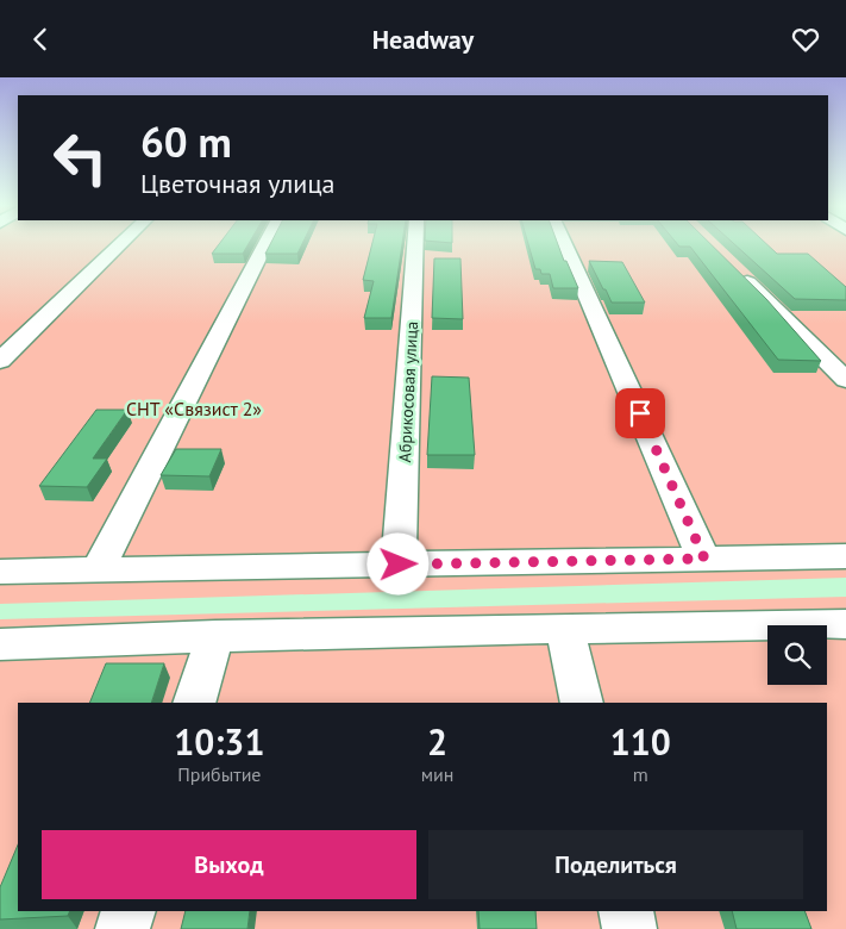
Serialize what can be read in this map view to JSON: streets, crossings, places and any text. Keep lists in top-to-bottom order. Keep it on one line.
{"streets":{"street":["Абрикосовая улица"]},"parks":["СНТ «Связист 2»"],"page":{"header":"Headway","turn":["60 m","Цветочная улица"],"eta":["10:31","Прибытие","2","мин","110","m"],"buttons":["Выход","Поделиться"]}}
